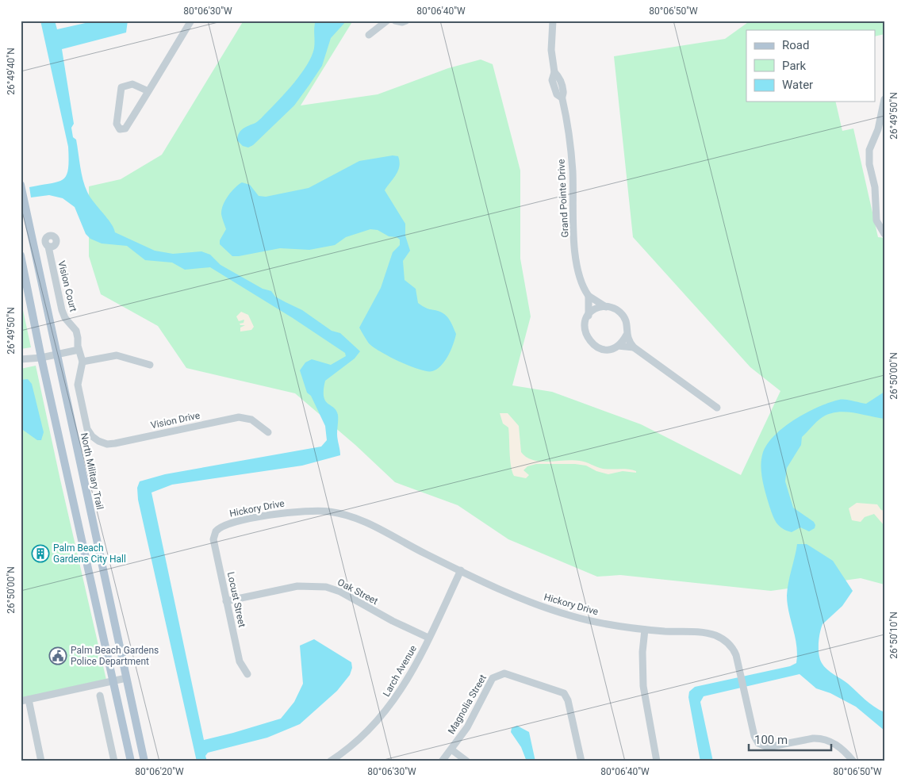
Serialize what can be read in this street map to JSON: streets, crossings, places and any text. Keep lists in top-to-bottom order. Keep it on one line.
{"streets":{"main road":["North Military Trail"],"street":["Grand Pointe Drive","Vision Court","Vision Drive","Hickory Drive","Oak Street","Locust Street","Larch Avenue","Magnolia Street"]},"crossings":[["Hickory Drive","Locust Street"],["Hickory Drive","Larch Avenue"],["Oak Street","Locust Street"],["Oak Street","Larch Avenue"]],"places":{"building":["Palm Beach Gardens City Hall"],"public building":["Palm Beach Gardens Police Department"]},"legend":["Road","Park","Water"],"scale_bar":"100 m","coordinates":["80°06'30\"W","80°06'40\"W","80°06'50\"W","26°49'40\"N","26°49'50\"N","26°50'00\"N","26°50'10\"N","80°06'20\"W"]}
